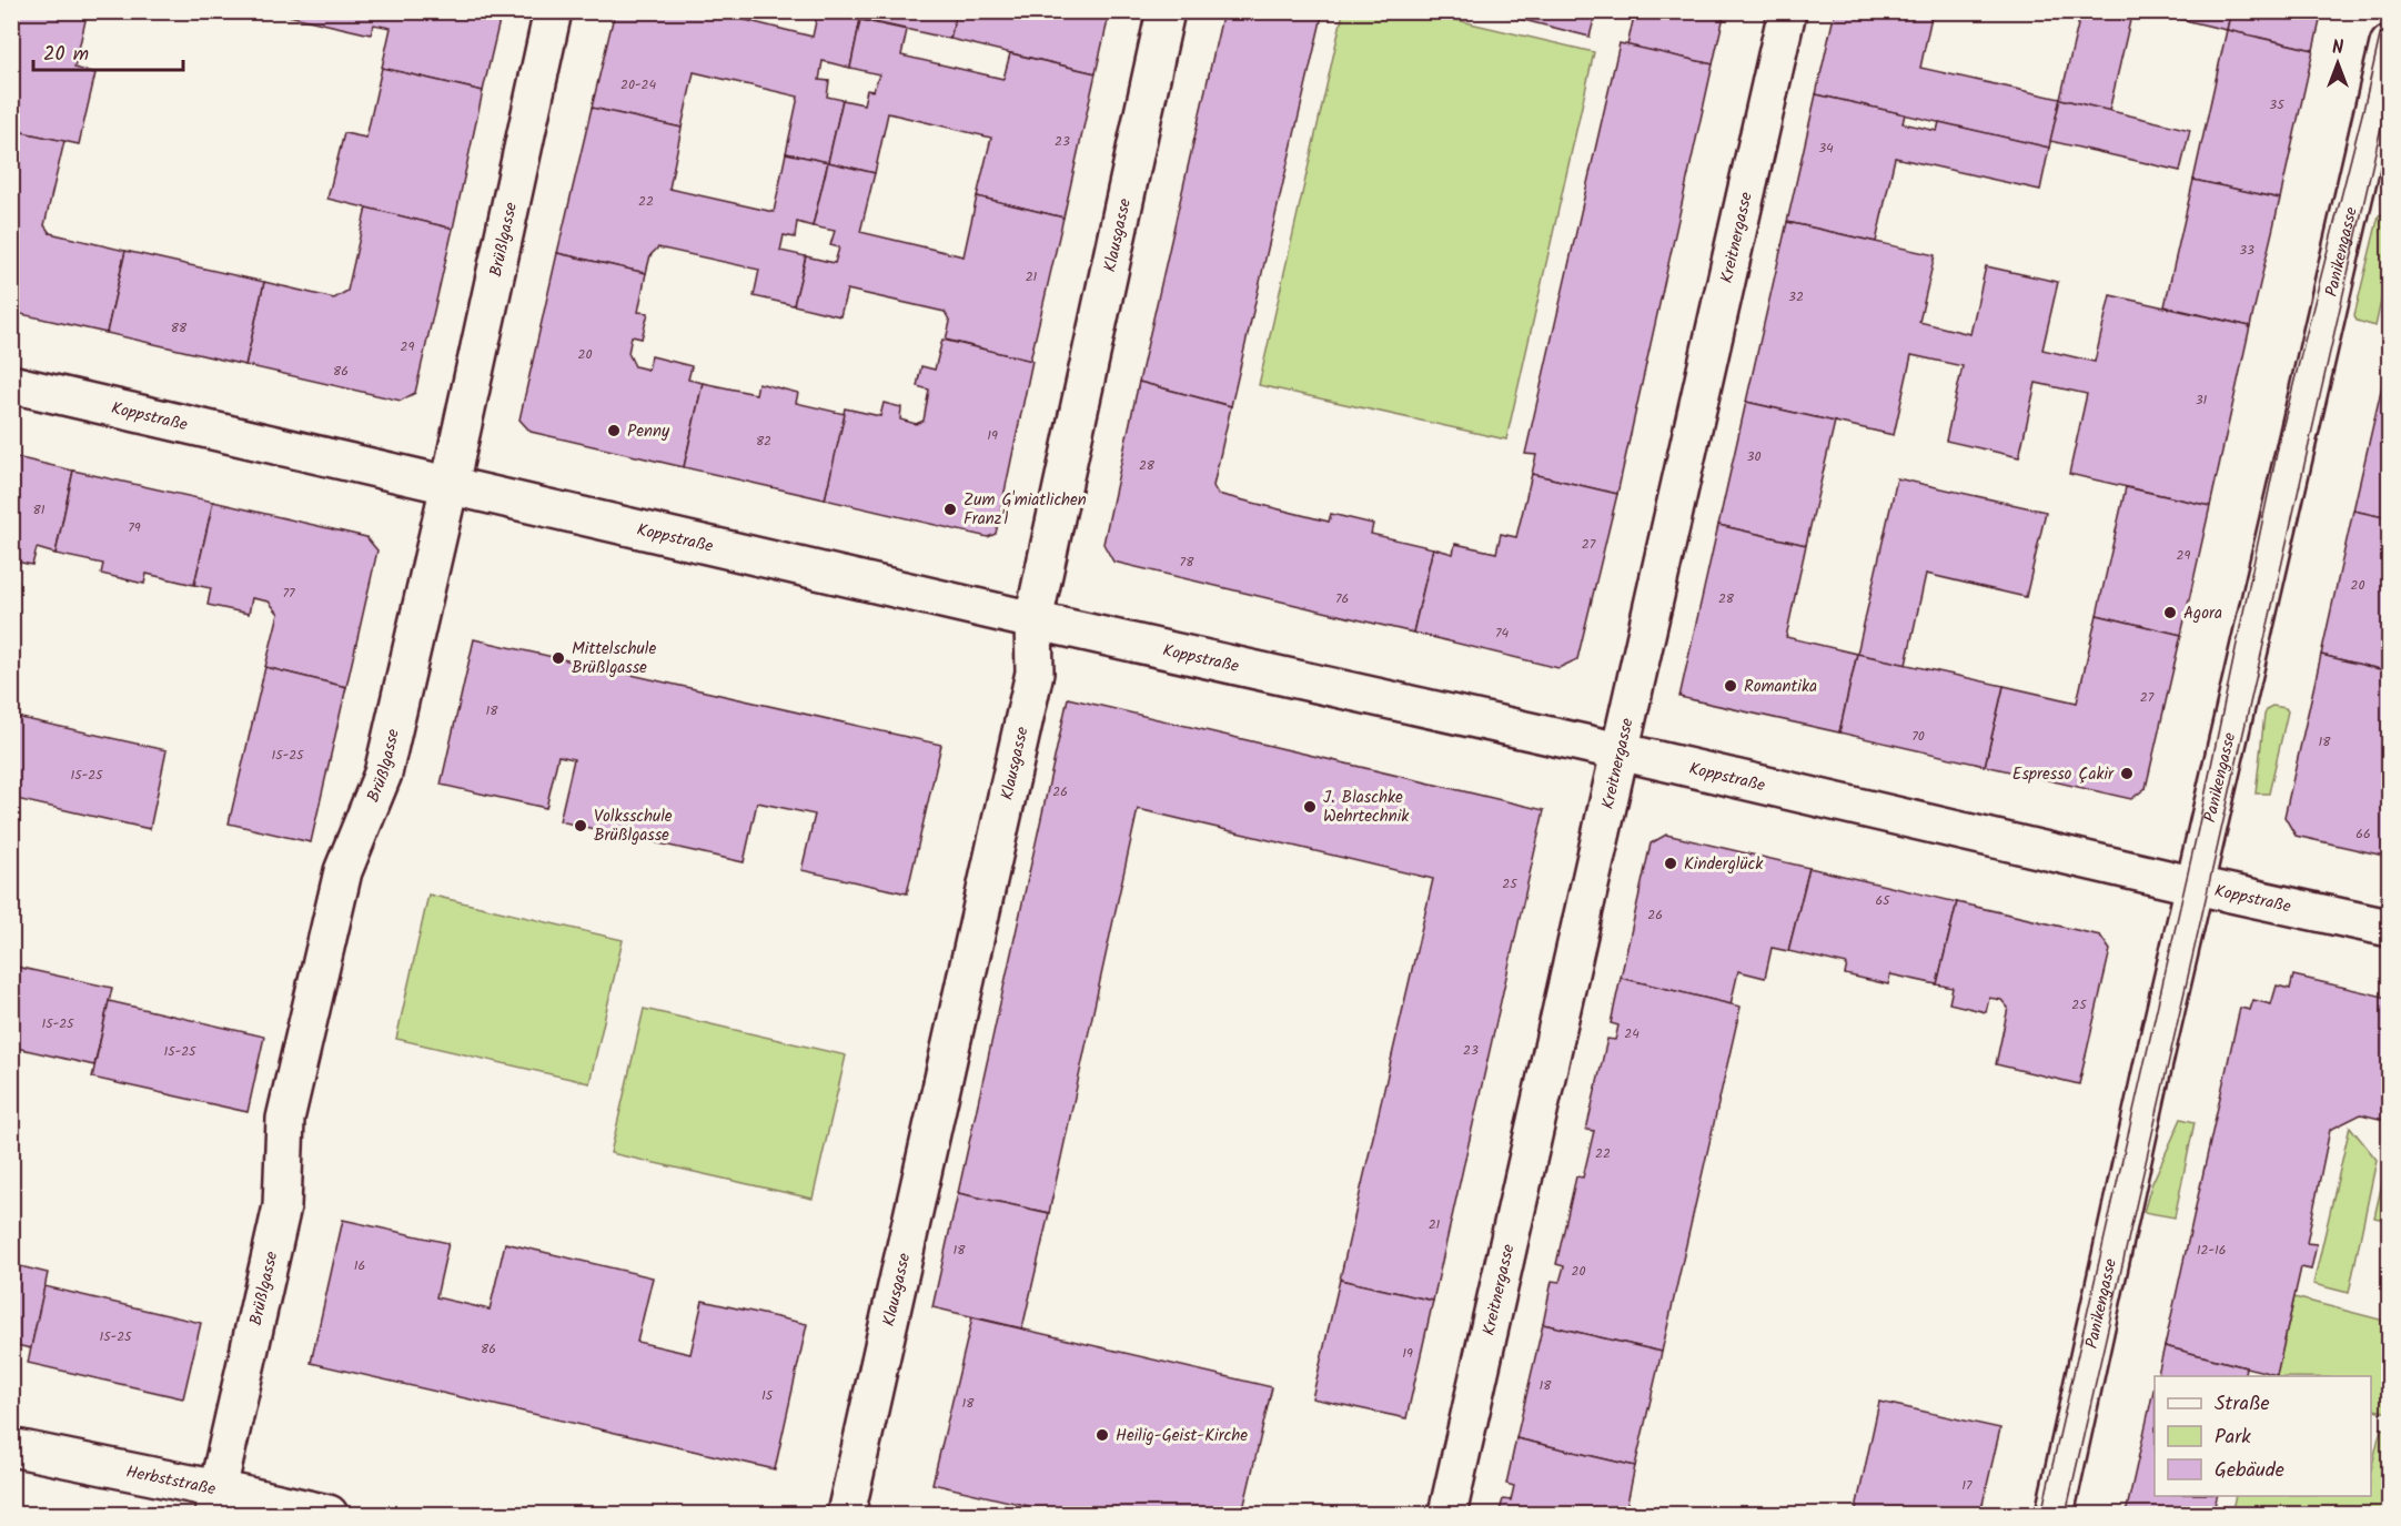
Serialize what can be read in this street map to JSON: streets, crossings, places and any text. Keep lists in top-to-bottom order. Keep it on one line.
{"streets":{"street":["Klausgasse","Kreitnergasse","Brüßlgasse","Panikengasse","Koppstraße","Herbststraße"]},"crossings":[["Klausgasse","Koppstraße"],["Kreitnergasse","Koppstraße"],["Brüßlgasse","Koppstraße"],["Brüßlgasse","Herbststraße"],["Panikengasse","Koppstraße"]],"places":["Penny","Zum G'miatlichen Franz'l","Agora","Mittelschule Brüßlgasse","Romantika","Espresso Çakir","J. Blaschke Wehrtechnik","Volksschule Brüßlgasse","Kinderglück","Heilig-Geist-Kirche"],"house_numbers":["20-24","35","23","34","22","33","21","32","88","29","20","86","31","19","82","30","28","81","79","27","29","78","20","77","76","28","74","27","18","70","18","15-25","15-25","26","66","25","65","26","25","15-25","24","23","15-25","22","21","18","12-16","16","20","15-25","86","19","18","15","18","17"],"legend":["Straße","Park","Gebäude"],"scale_bar":"20 m","north":"top"}
